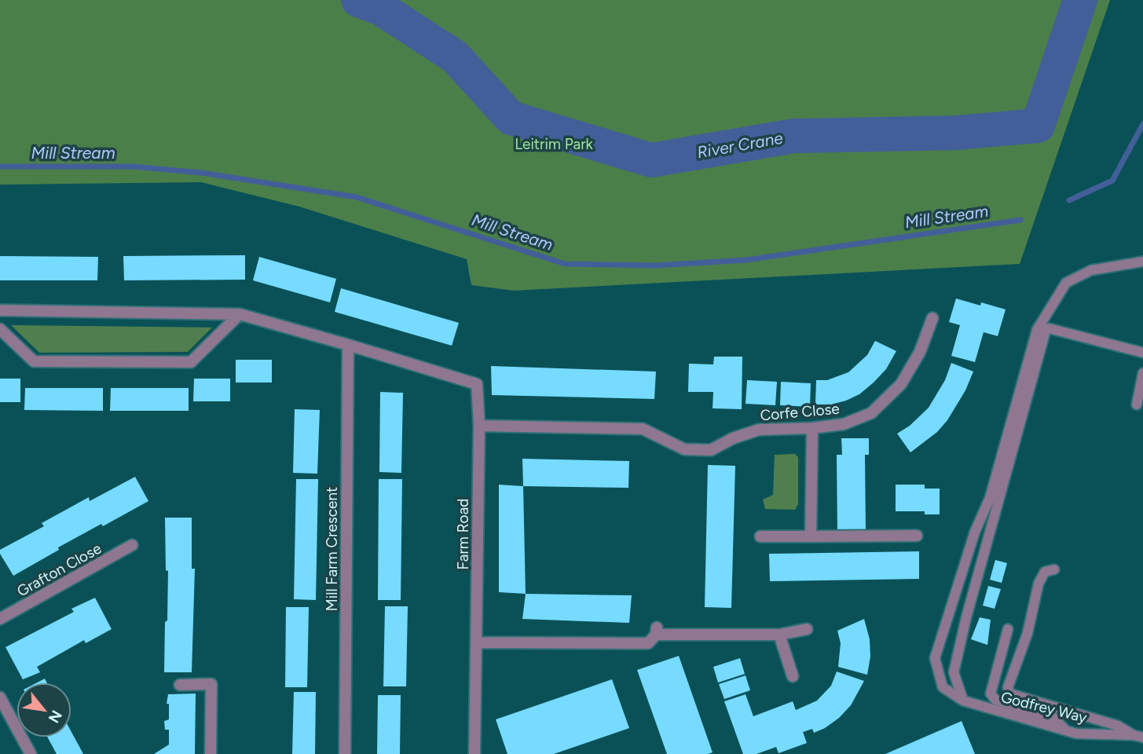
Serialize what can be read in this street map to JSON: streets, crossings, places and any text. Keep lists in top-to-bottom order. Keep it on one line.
{"streets":{"street":["Corfe Close","Farm Road","Mill Farm Crescent","Grafton Close"],"lane":["Godfrey Way"]},"crossings":[["Corfe Close","Farm Road"],["Farm Road","Mill Farm Crescent"]],"water":["River Crane","Mill Stream"],"parks":["Leitrim Park"],"north":"bottom right"}
